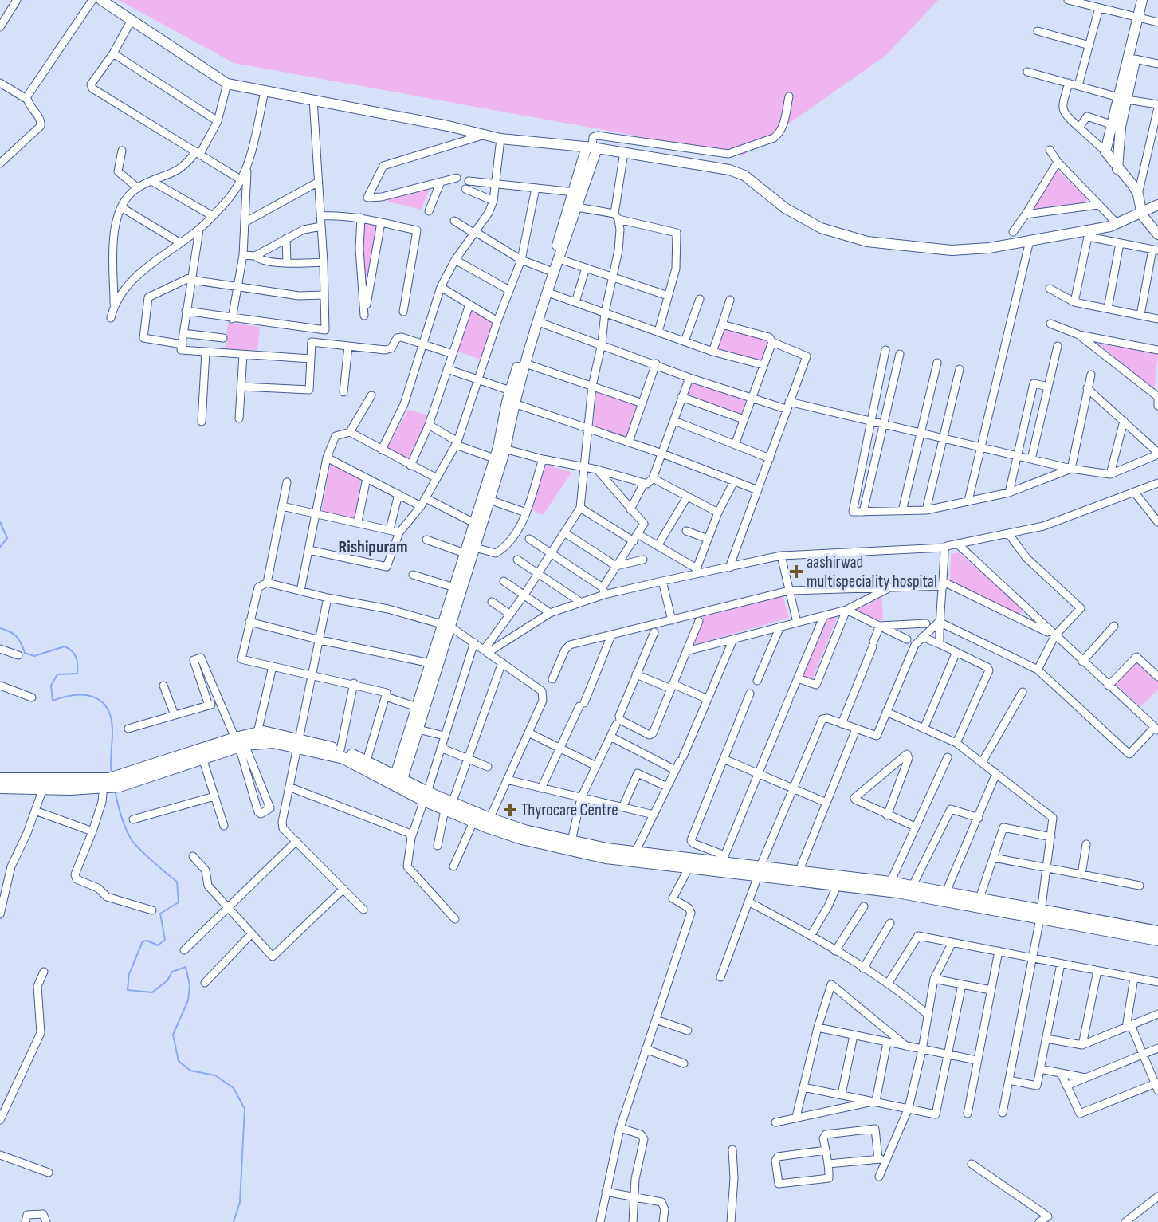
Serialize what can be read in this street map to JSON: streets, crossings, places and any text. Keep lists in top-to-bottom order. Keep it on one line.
{"districts":["Rishipuram"],"places":{"health":["aashirwad multispeciality hospital","Thyrocare Centre"]}}
